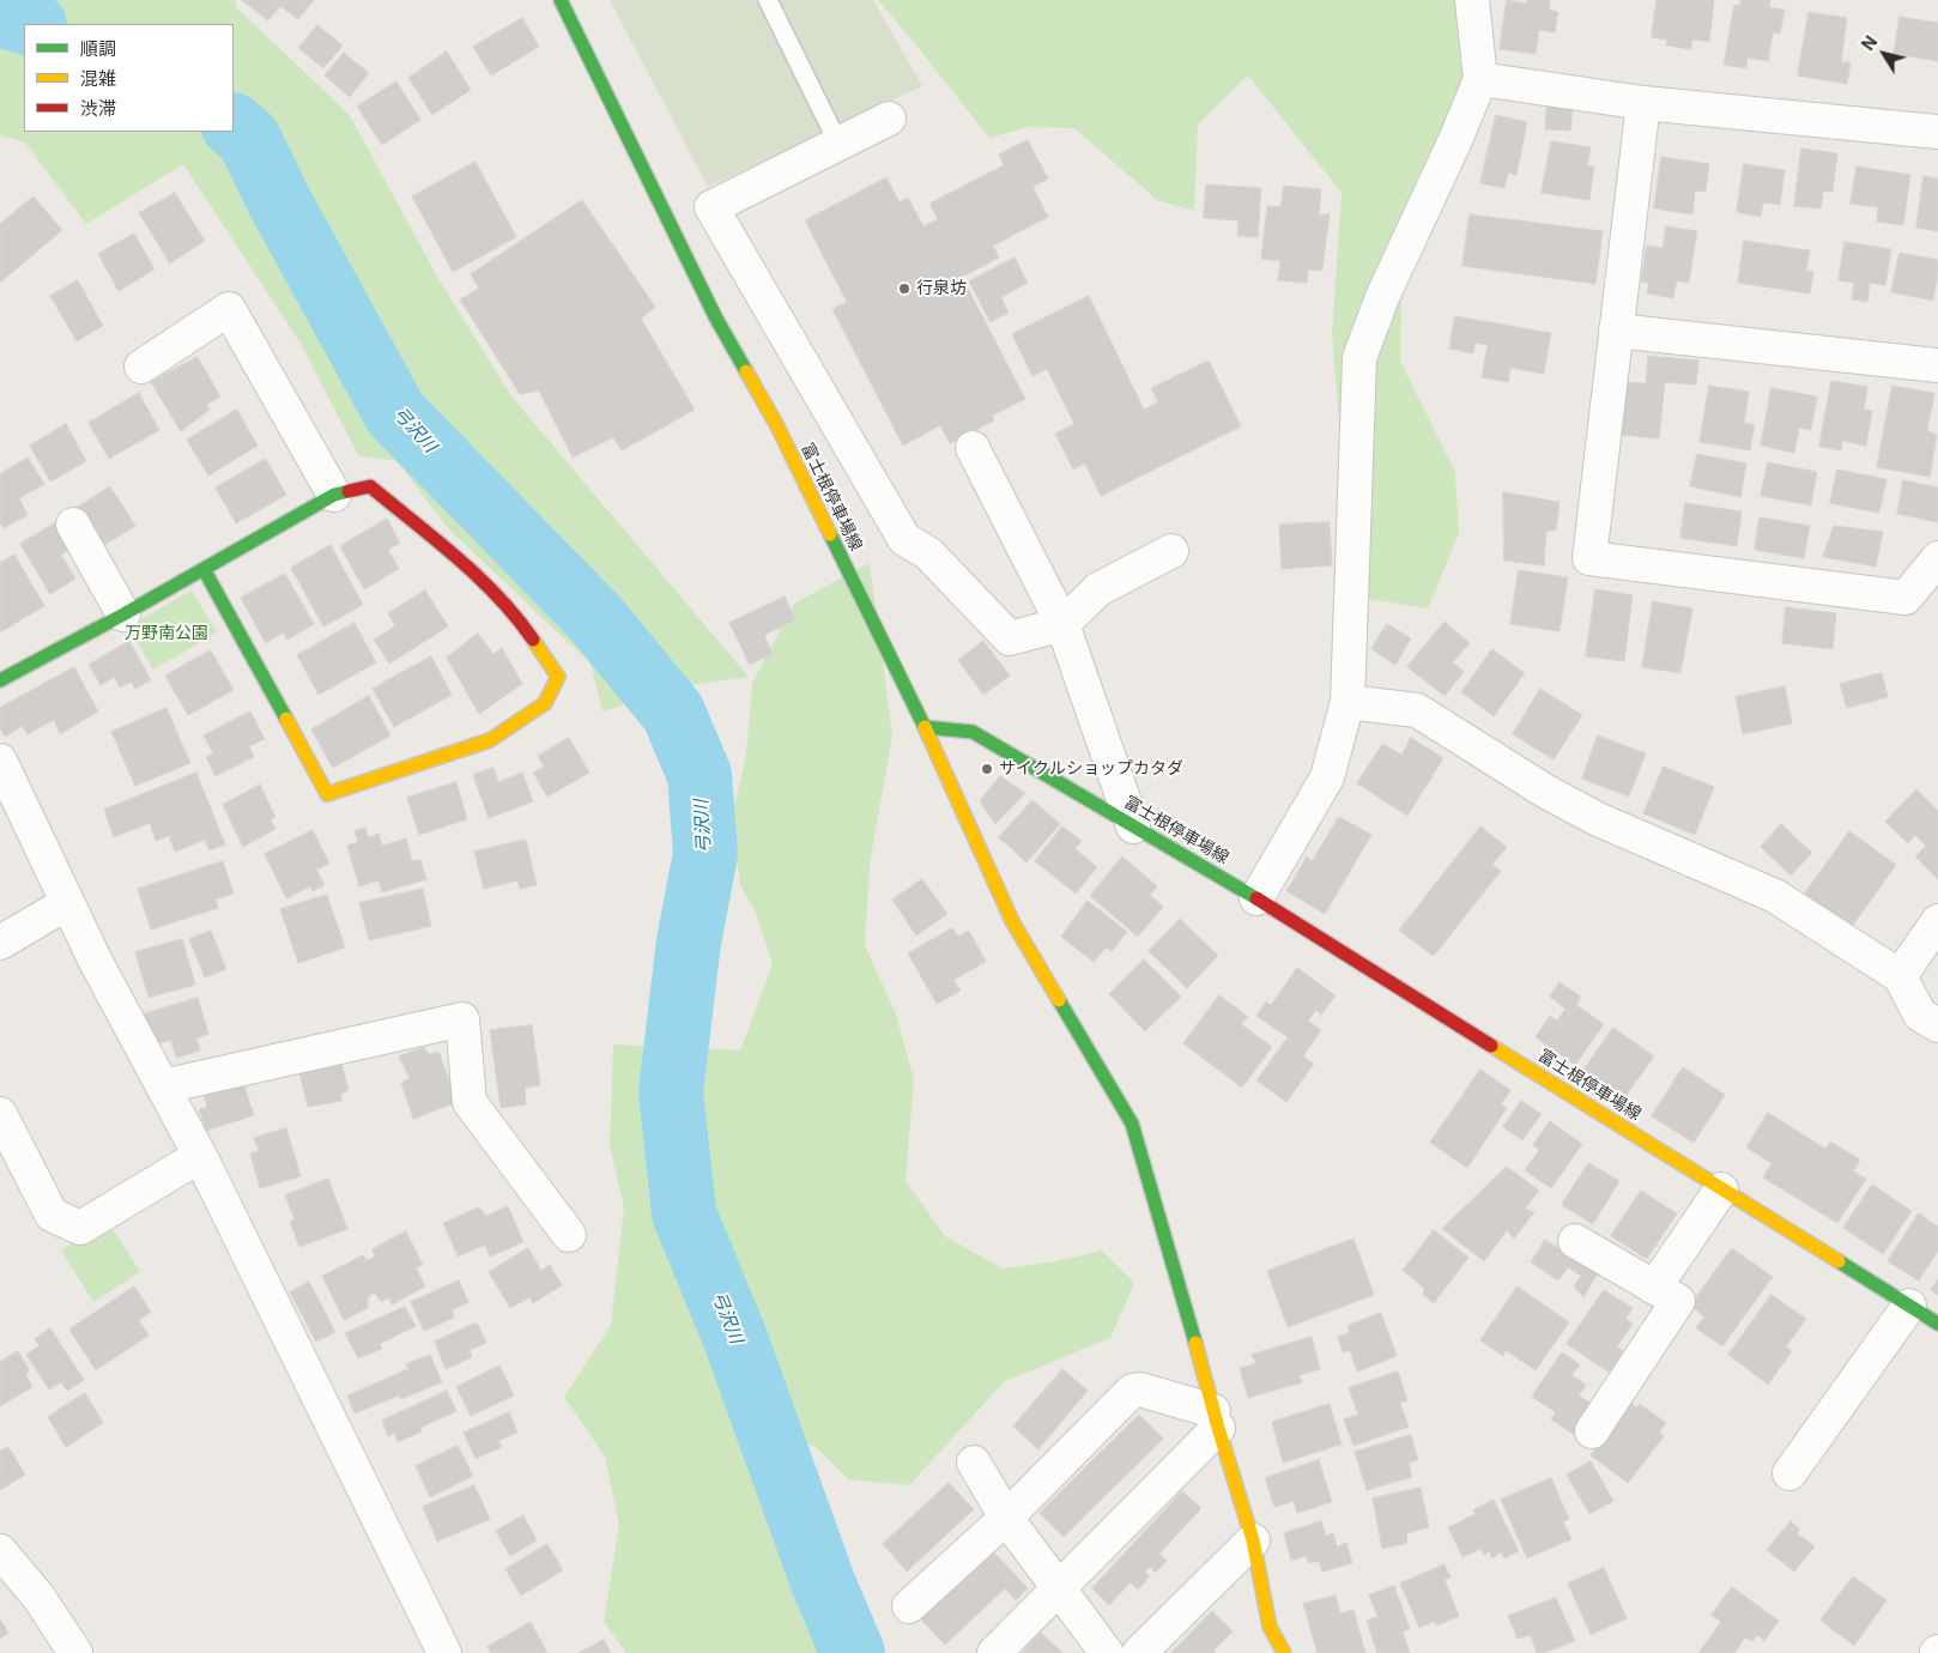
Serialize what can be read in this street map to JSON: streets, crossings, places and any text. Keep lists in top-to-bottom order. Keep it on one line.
{"streets":{"street":["富士根停車場線"]},"water":["弓沢川"],"parks":["万野南公園"],"places":["行泉坊","サイクルショップカタダ"],"legend":["順調","混雑","渋滞"],"north":"top left"}
